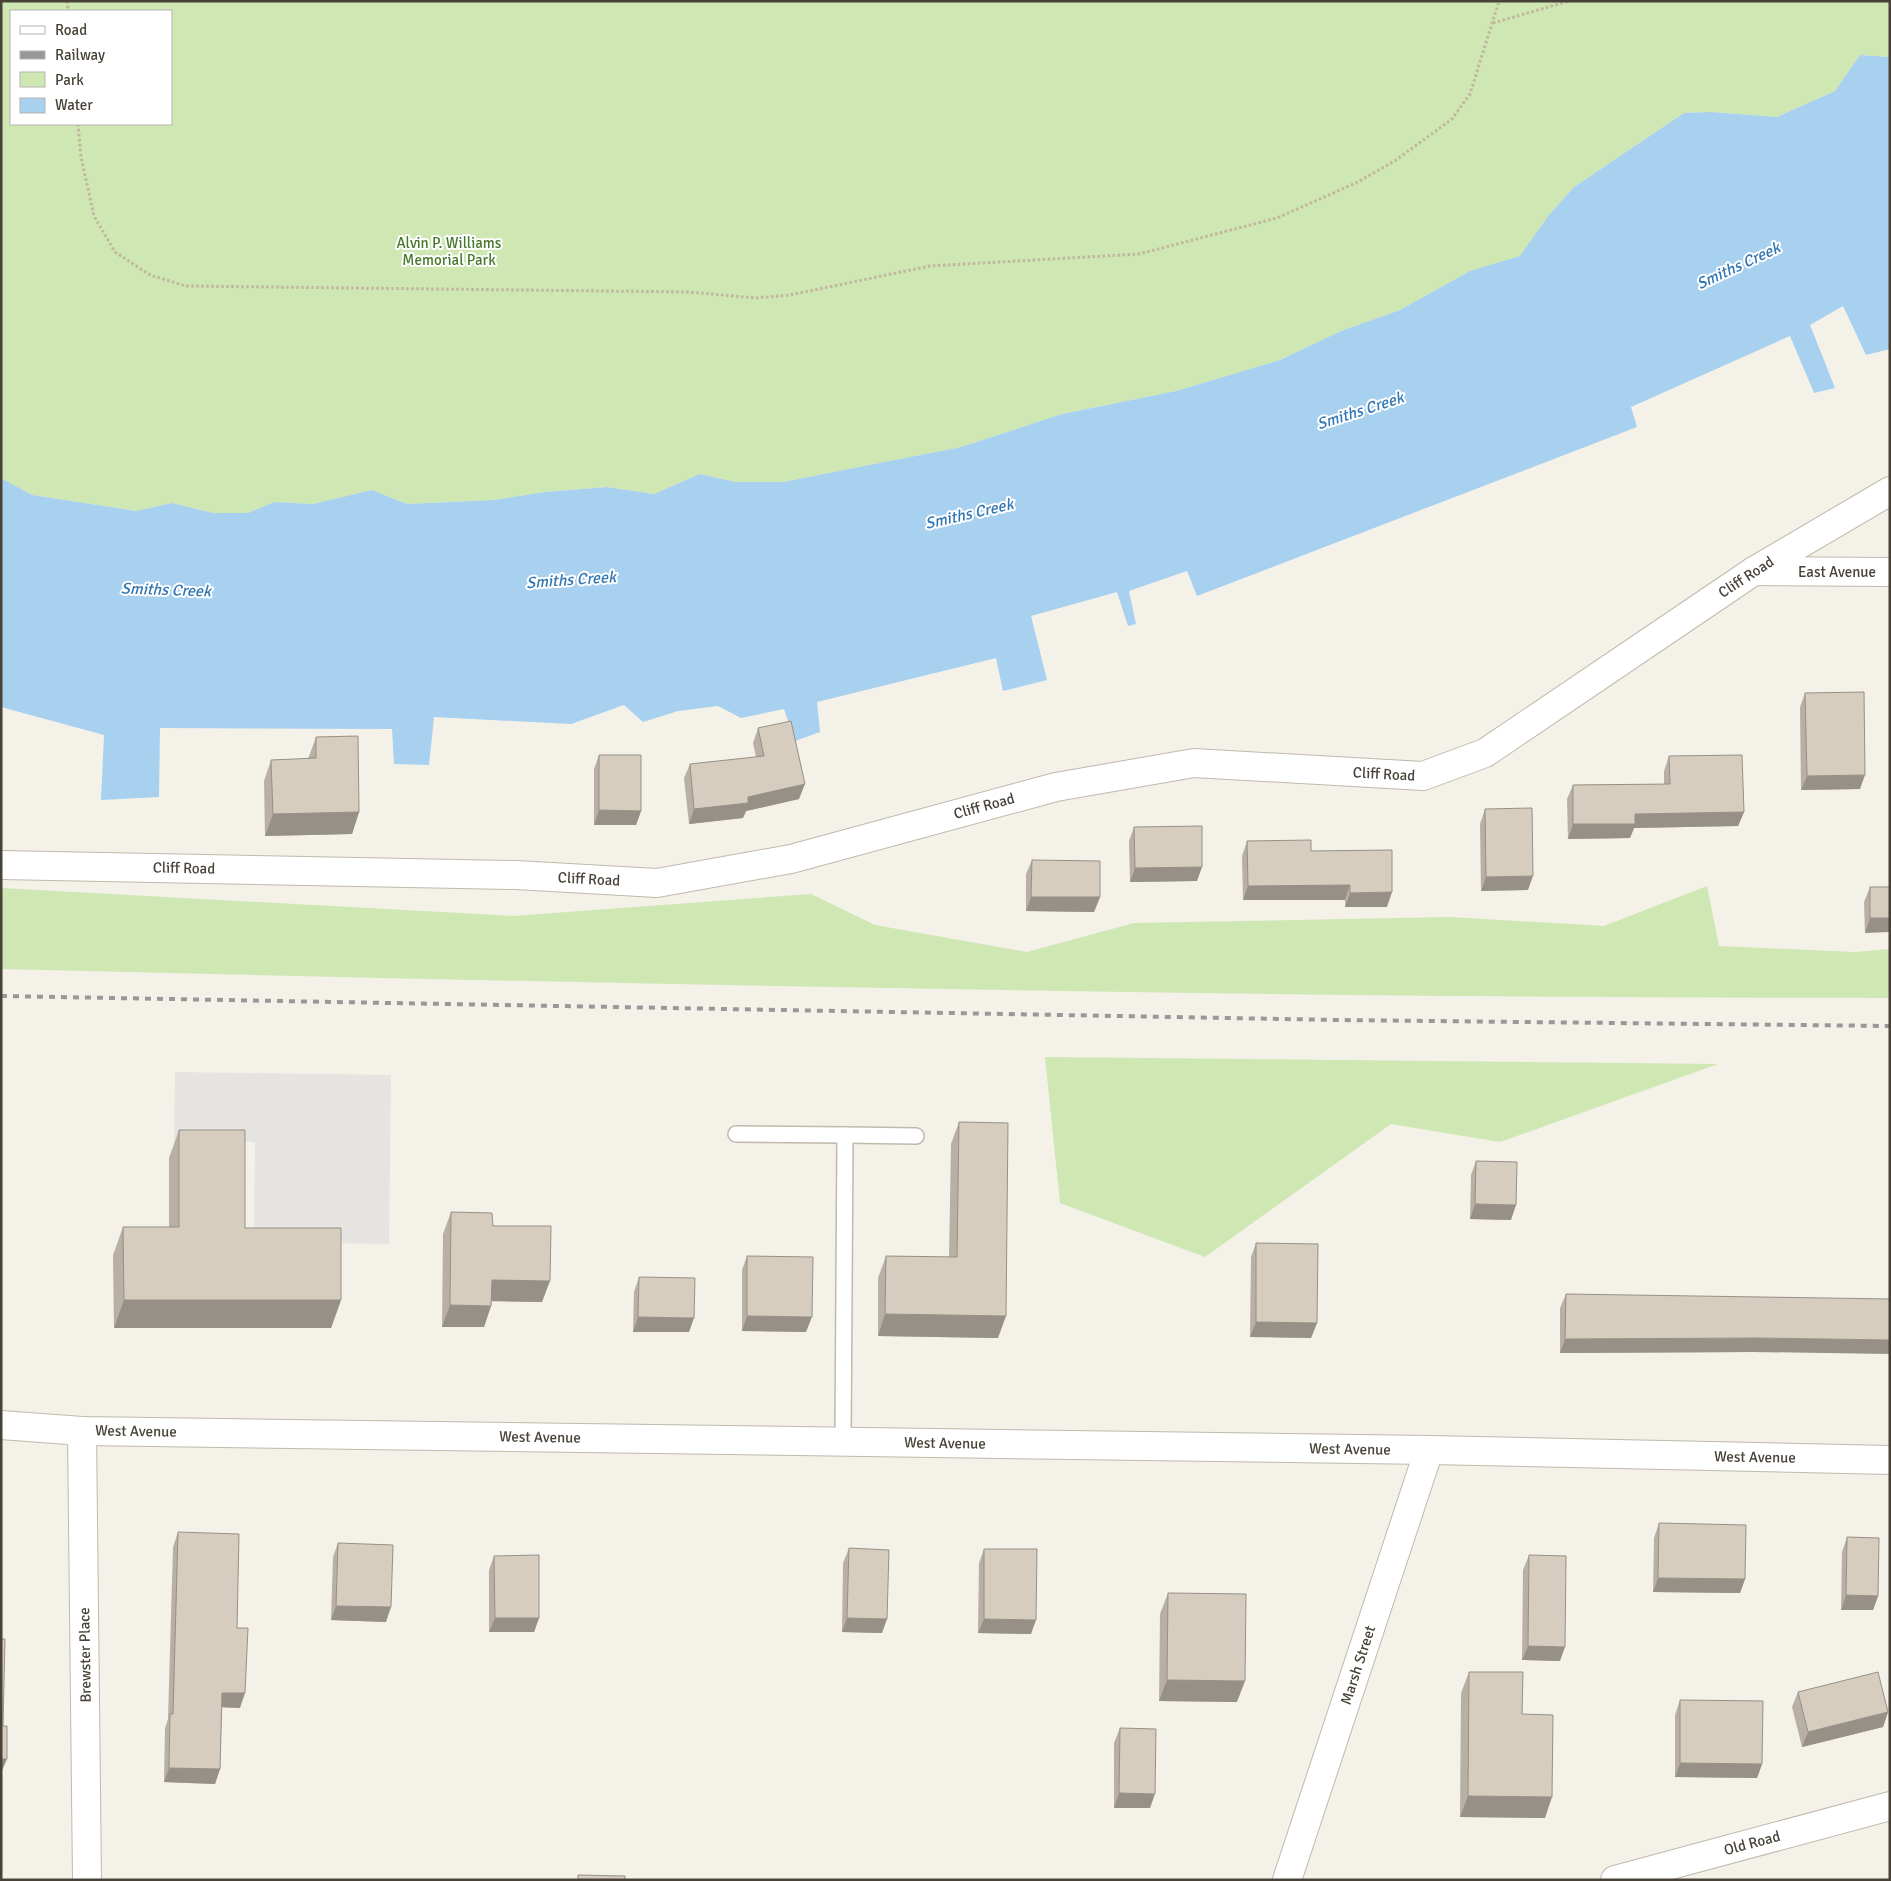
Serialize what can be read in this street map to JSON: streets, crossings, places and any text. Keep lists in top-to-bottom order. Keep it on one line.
{"streets":{"street":["East Avenue","Cliff Road","West Avenue","Brewster Place","Marsh Street","Old Road"]},"crossings":[["East Avenue","Cliff Road"],["West Avenue","Brewster Place"],["West Avenue","Marsh Street"]],"water":["Smiths Creek"],"parks":["Alvin P. Williams Memorial Park"],"legend":["Road","Railway","Park","Water"]}
